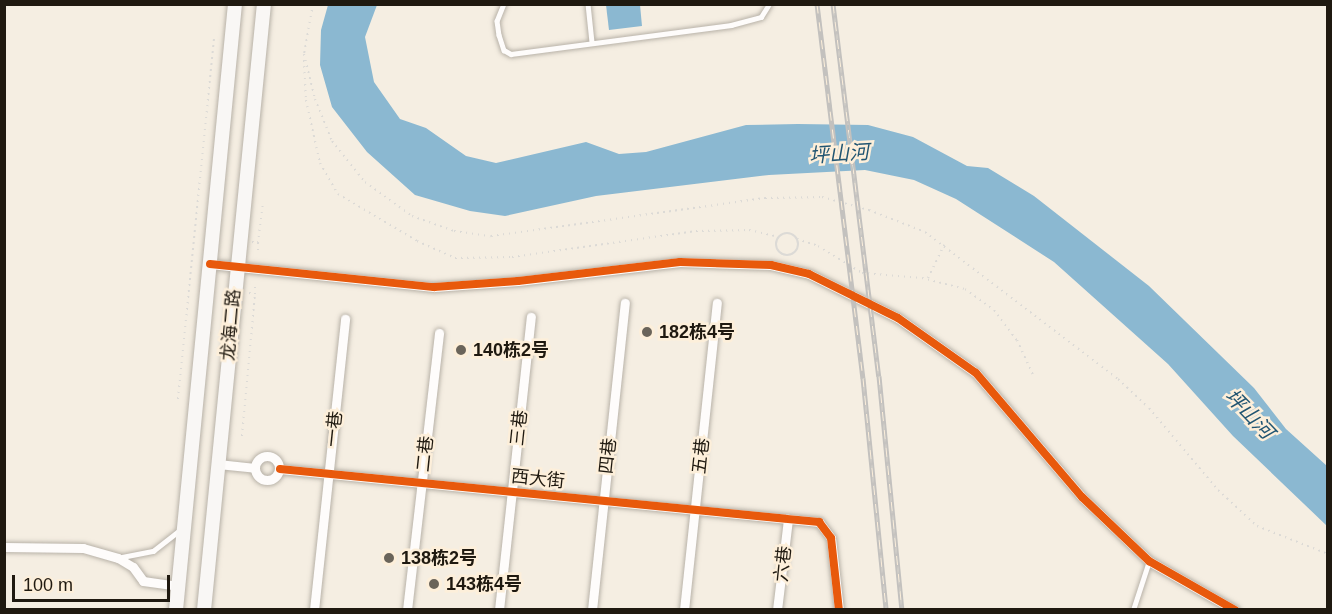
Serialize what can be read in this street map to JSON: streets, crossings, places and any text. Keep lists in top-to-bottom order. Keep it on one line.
{"streets":{"main road":["龙海二路"],"street":["三巷","一巷","二巷","四巷","五巷","西大街","六巷"]},"crossings":[["三巷","西大街"],["一巷","西大街"],["二巷","西大街"],["四巷","西大街"],["五巷","西大街"],["西大街","六巷"]],"water":["坪山河"],"places":["182栋4号","140栋2号","138栋2号","143栋4号"],"scale_bar":"100 m"}
